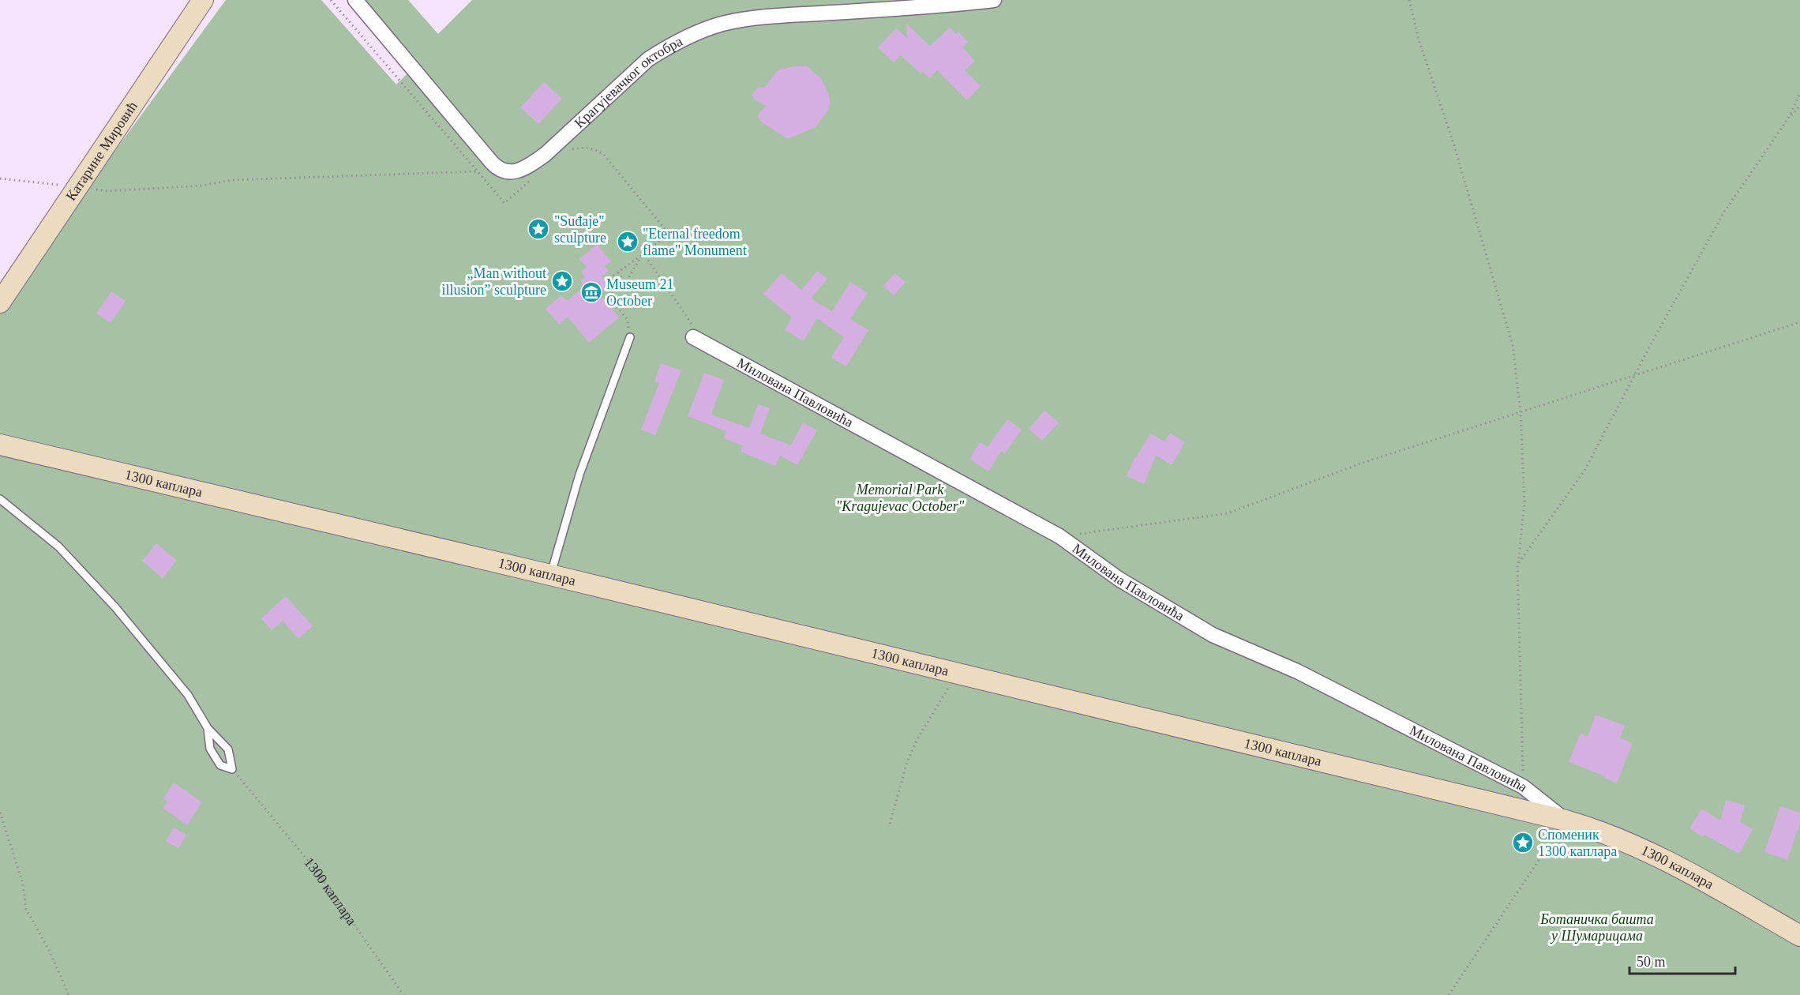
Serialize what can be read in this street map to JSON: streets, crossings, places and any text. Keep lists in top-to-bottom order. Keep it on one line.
{"streets":{"main road":["Катарине Мировић","1300 каплара"],"street":["Крагујевачког октобра","Милована Павловића"]},"crossings":[["Милована Павловића","1300 каплара"]],"parks":["Memorial Park \"Kragujevac October\"","Ботаничка башта у Шумарицама"],"places":{"place":["\"Suđaje\" sculpture","\"Eternal freedom flame\" Monument","„Man without illusion” sculpture","Споменик 1300 каплара"],"museum":["Museum 21 October"]},"scale_bar":"50 m"}
